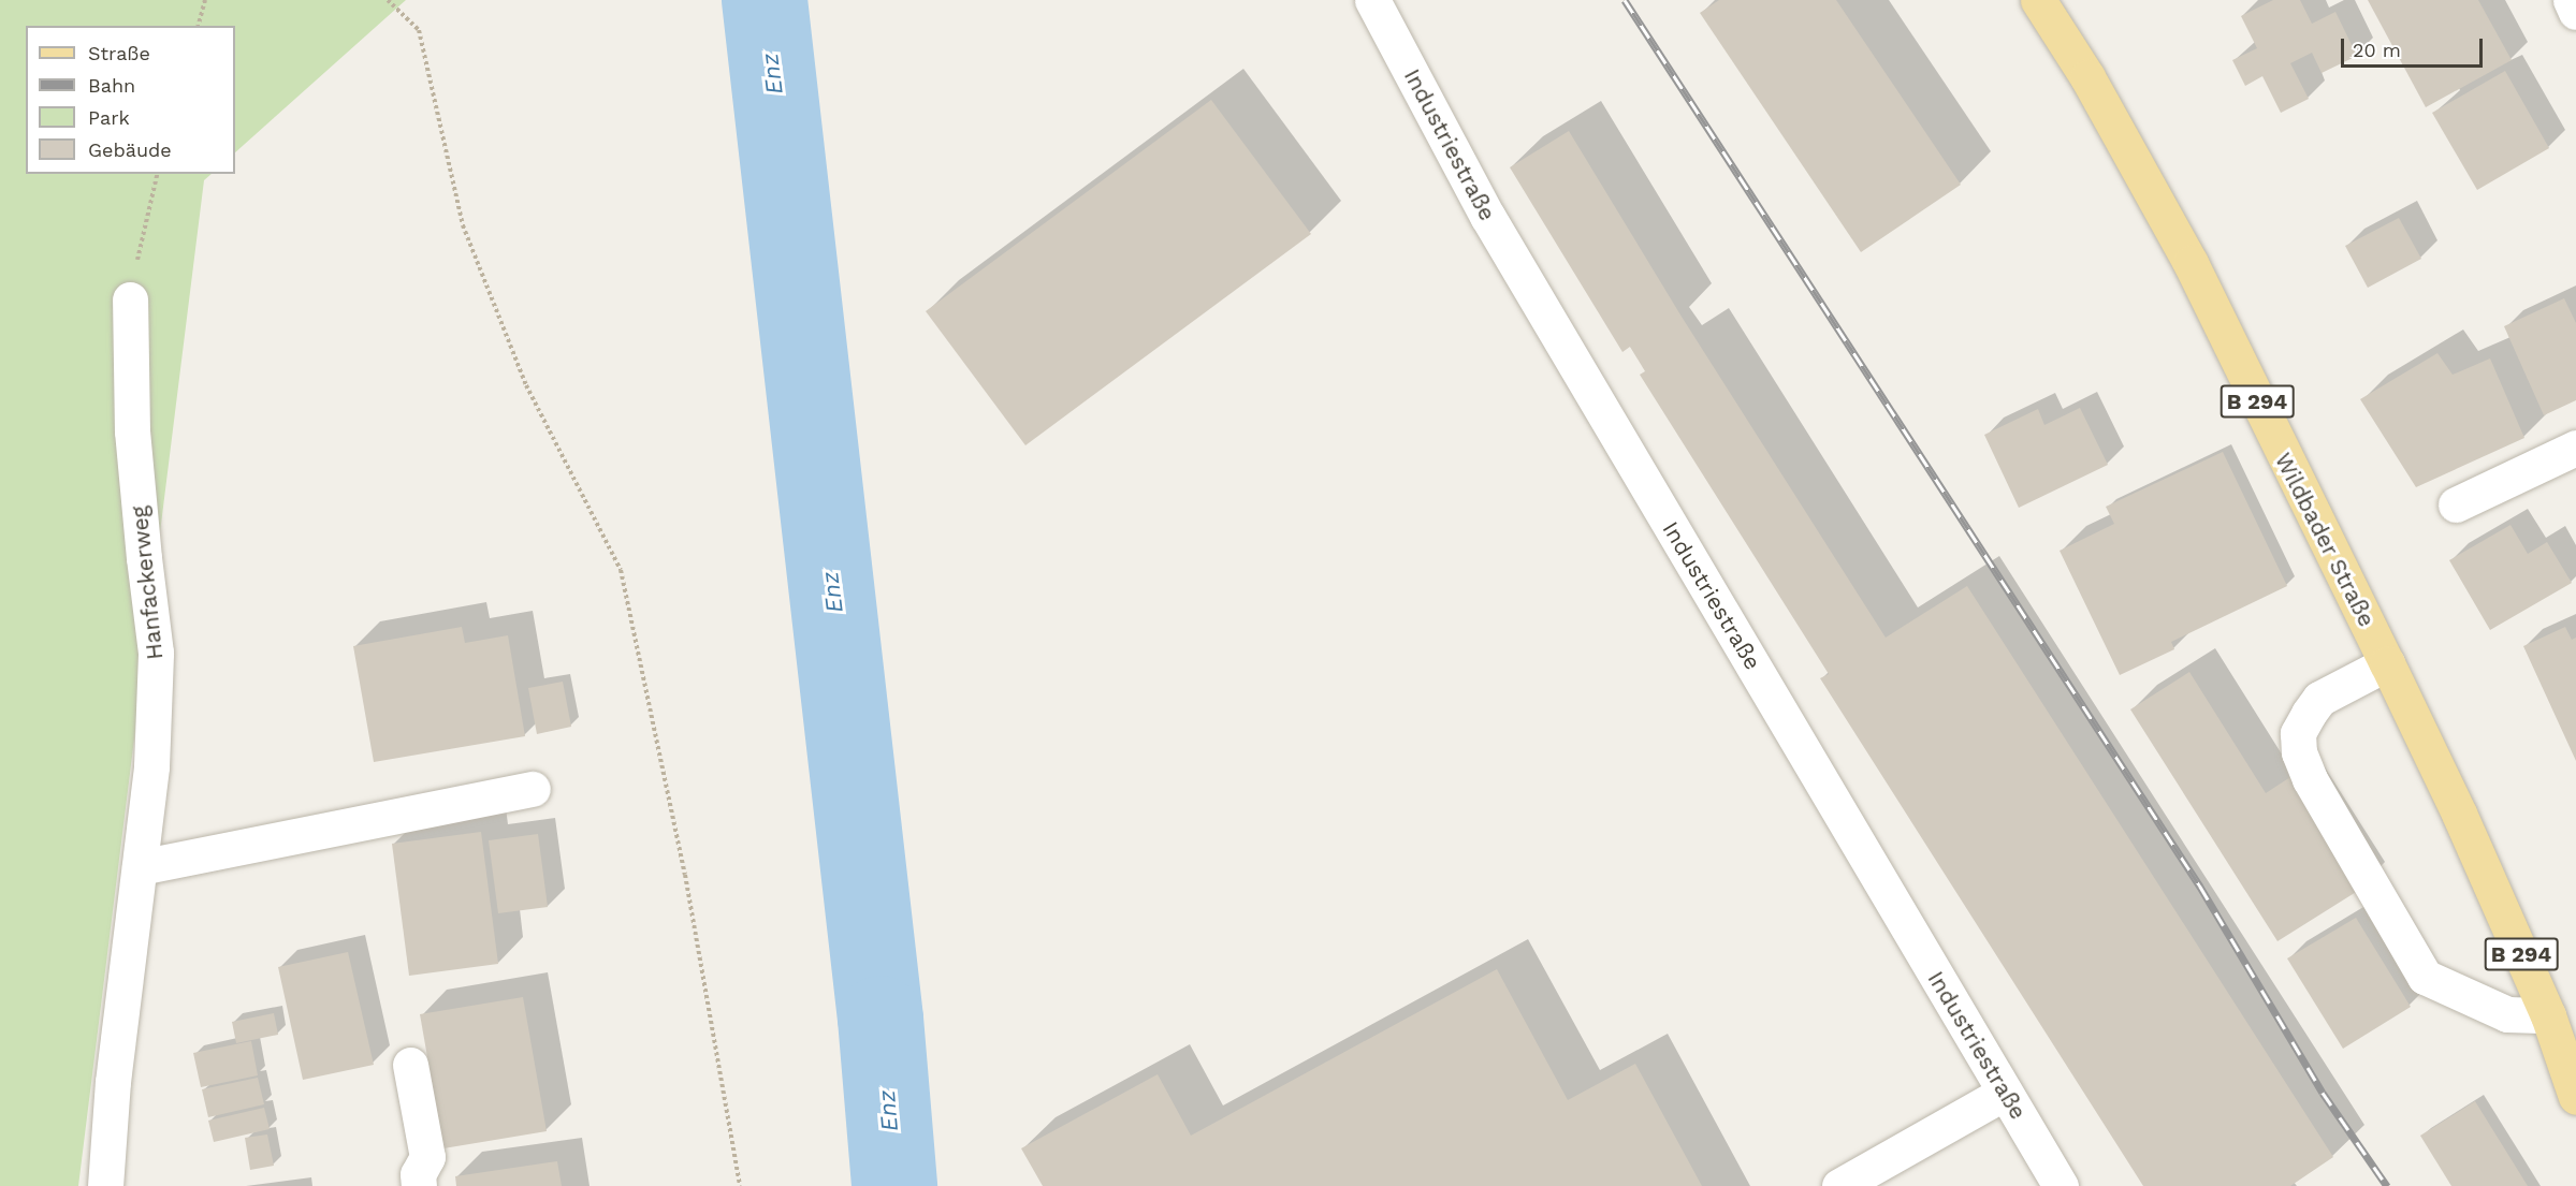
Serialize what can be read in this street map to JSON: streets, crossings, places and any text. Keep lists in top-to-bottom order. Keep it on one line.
{"streets":{"main road":["B 294","Wildbader Straße"],"street":["Industriestraße","Hanfackerweg"]},"water":["Enz"],"legend":["Straße","Bahn","Park","Gebäude"],"scale_bar":"20 m"}
